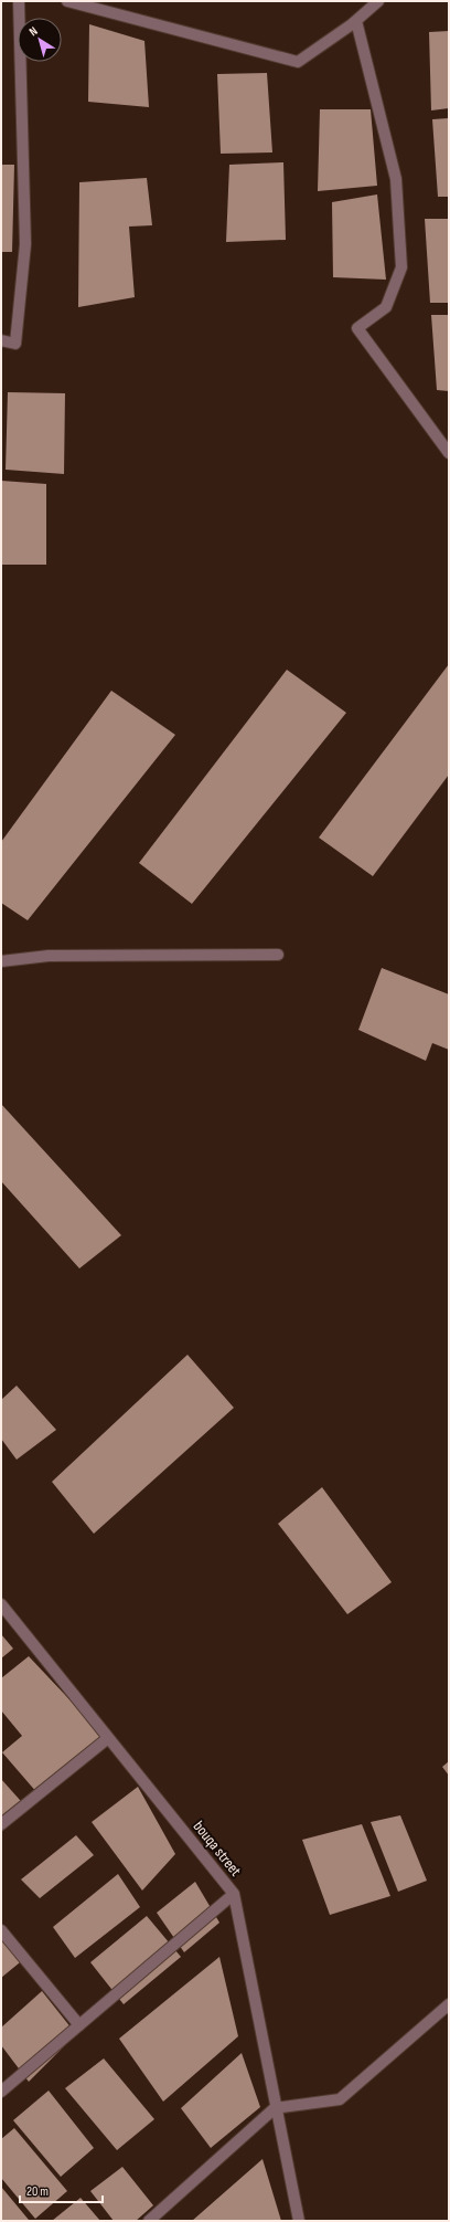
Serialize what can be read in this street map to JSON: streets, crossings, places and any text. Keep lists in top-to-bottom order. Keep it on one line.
{"streets":{"street":["bouqa street"]},"scale_bar":"20 m","north":"top left"}
